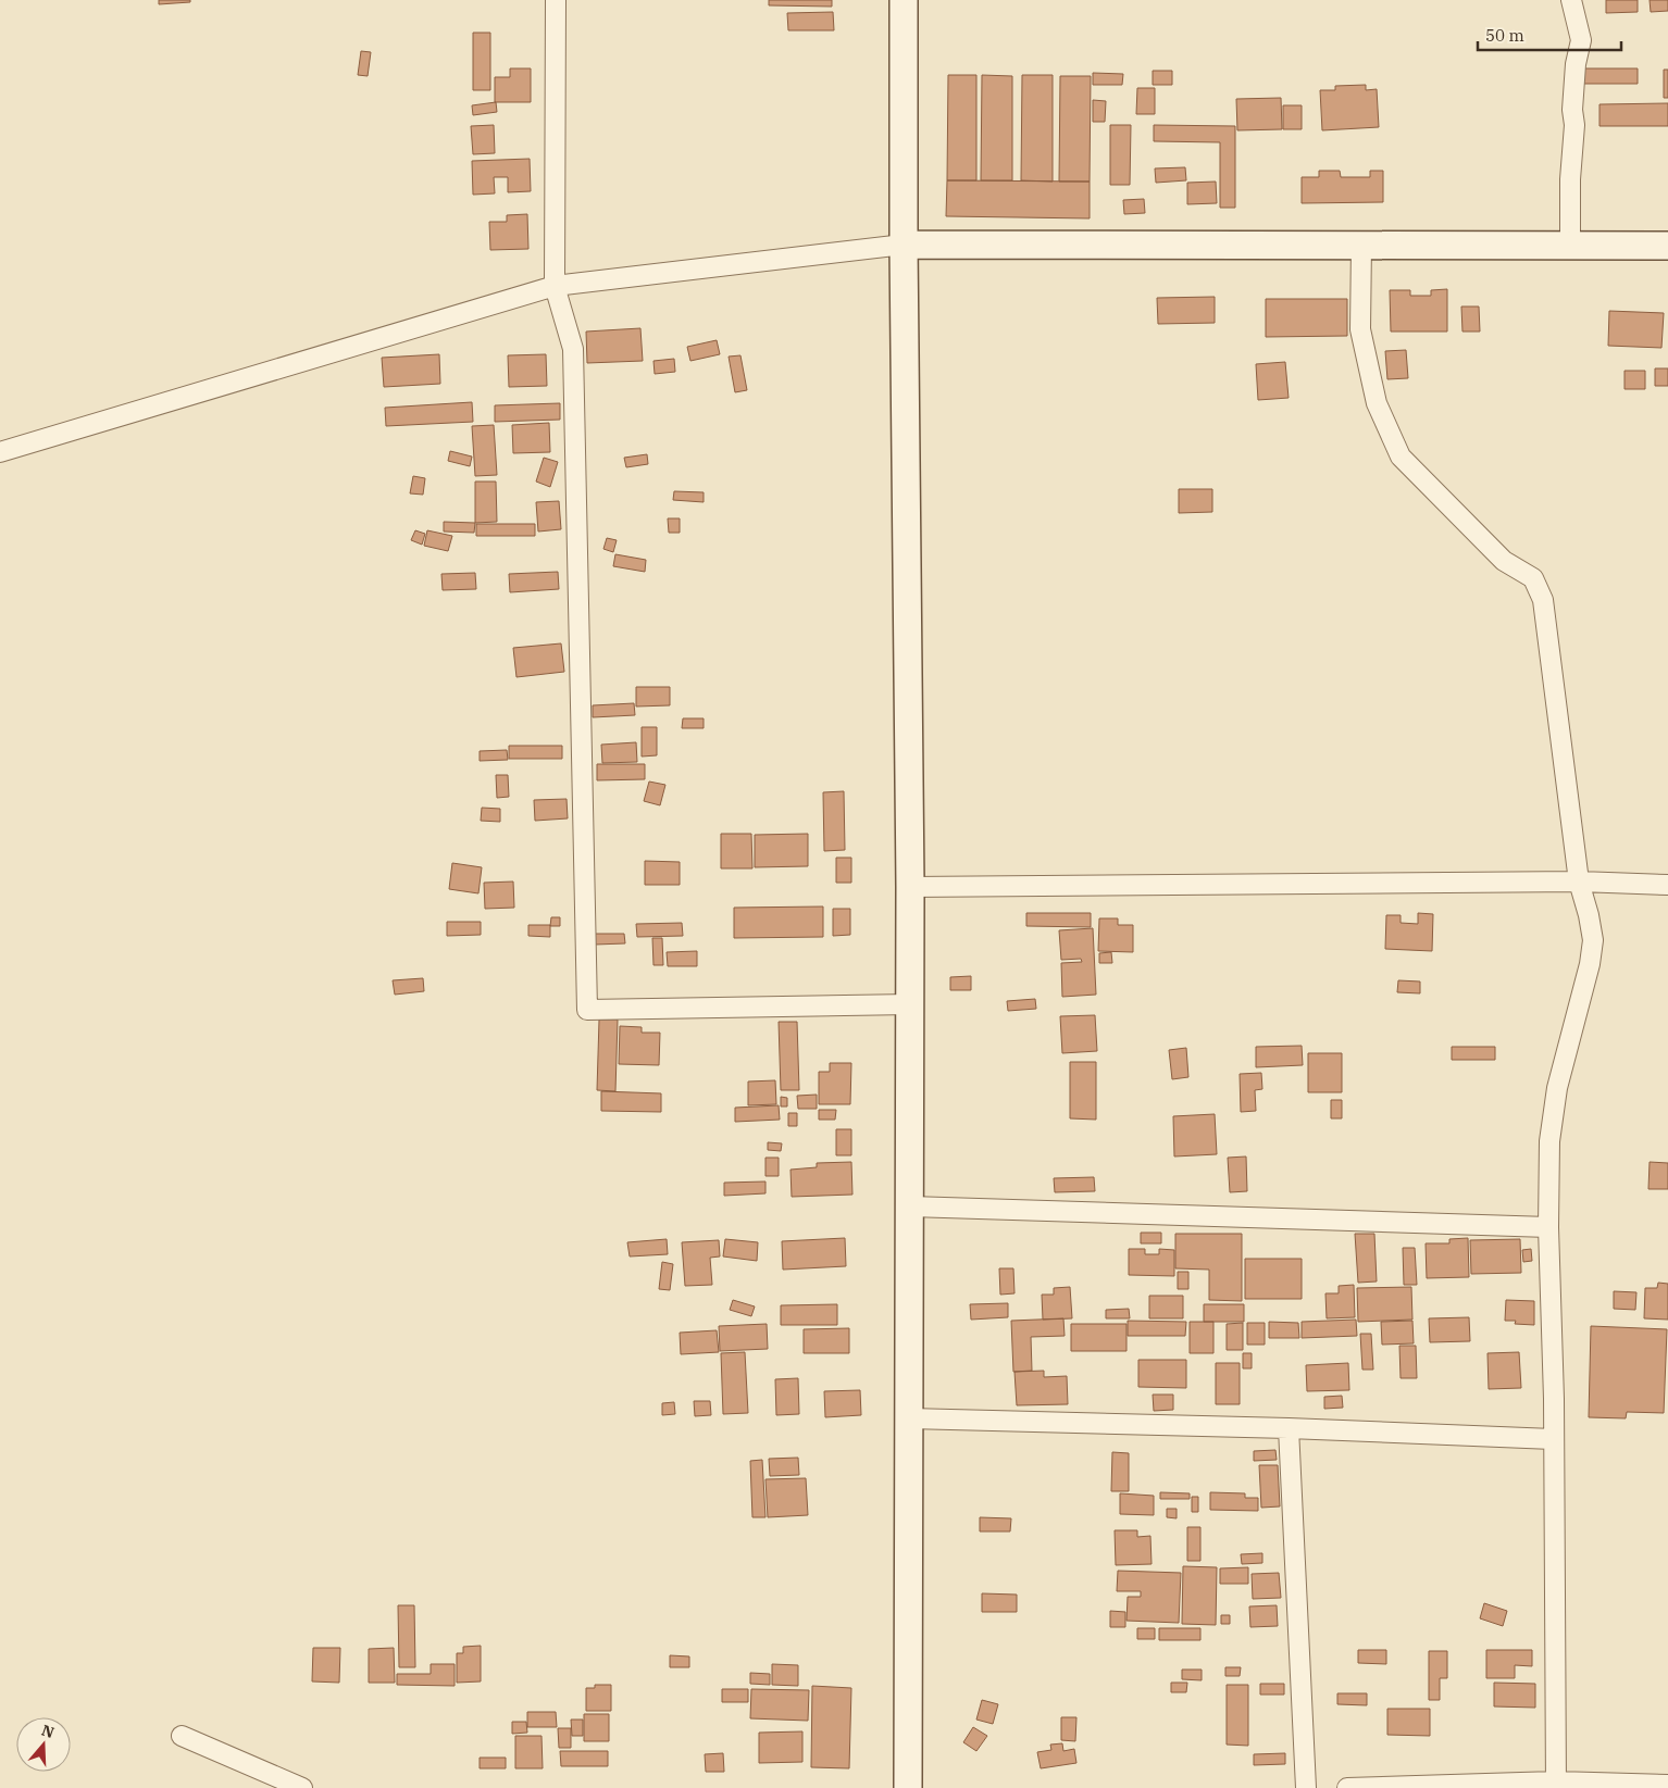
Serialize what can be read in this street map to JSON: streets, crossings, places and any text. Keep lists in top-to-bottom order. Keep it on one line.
{"scale_bar":"50 m","north":"top"}
